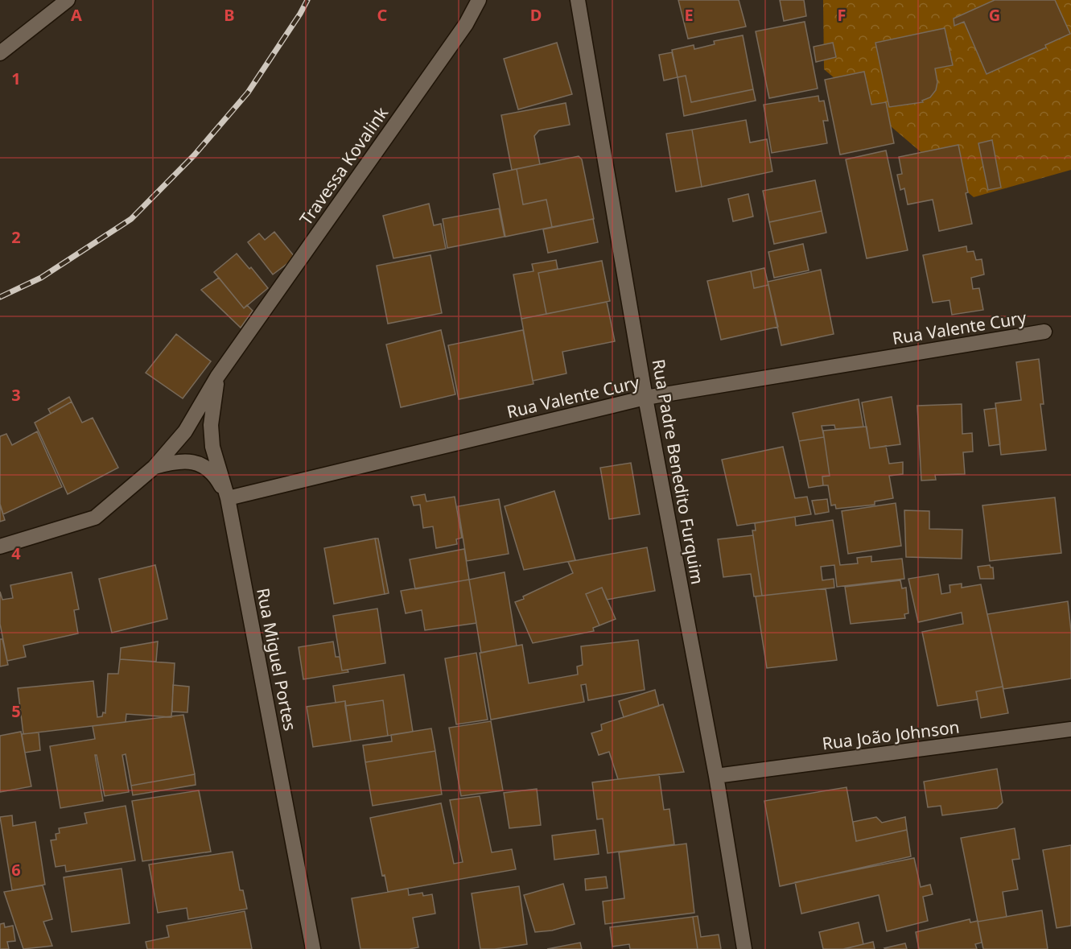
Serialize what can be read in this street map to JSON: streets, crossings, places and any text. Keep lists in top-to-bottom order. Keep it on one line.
{"streets":{"street":["Travessa Kovalink","Rua Valente Cury","Rua Padre Benedito Furquim","Rua Miguel Portes","Rua João Johnson"]},"crossings":[["Travessa Kovalink","Rua Miguel Portes"],["Rua Valente Cury","Rua Padre Benedito Furquim"],["Rua Valente Cury","Rua Miguel Portes"],["Rua Padre Benedito Furquim","Rua João Johnson"]],"grid":{"columns":["A","B","C","D","E","F","G"],"rows":["1","2","3","4","5","6"]}}
